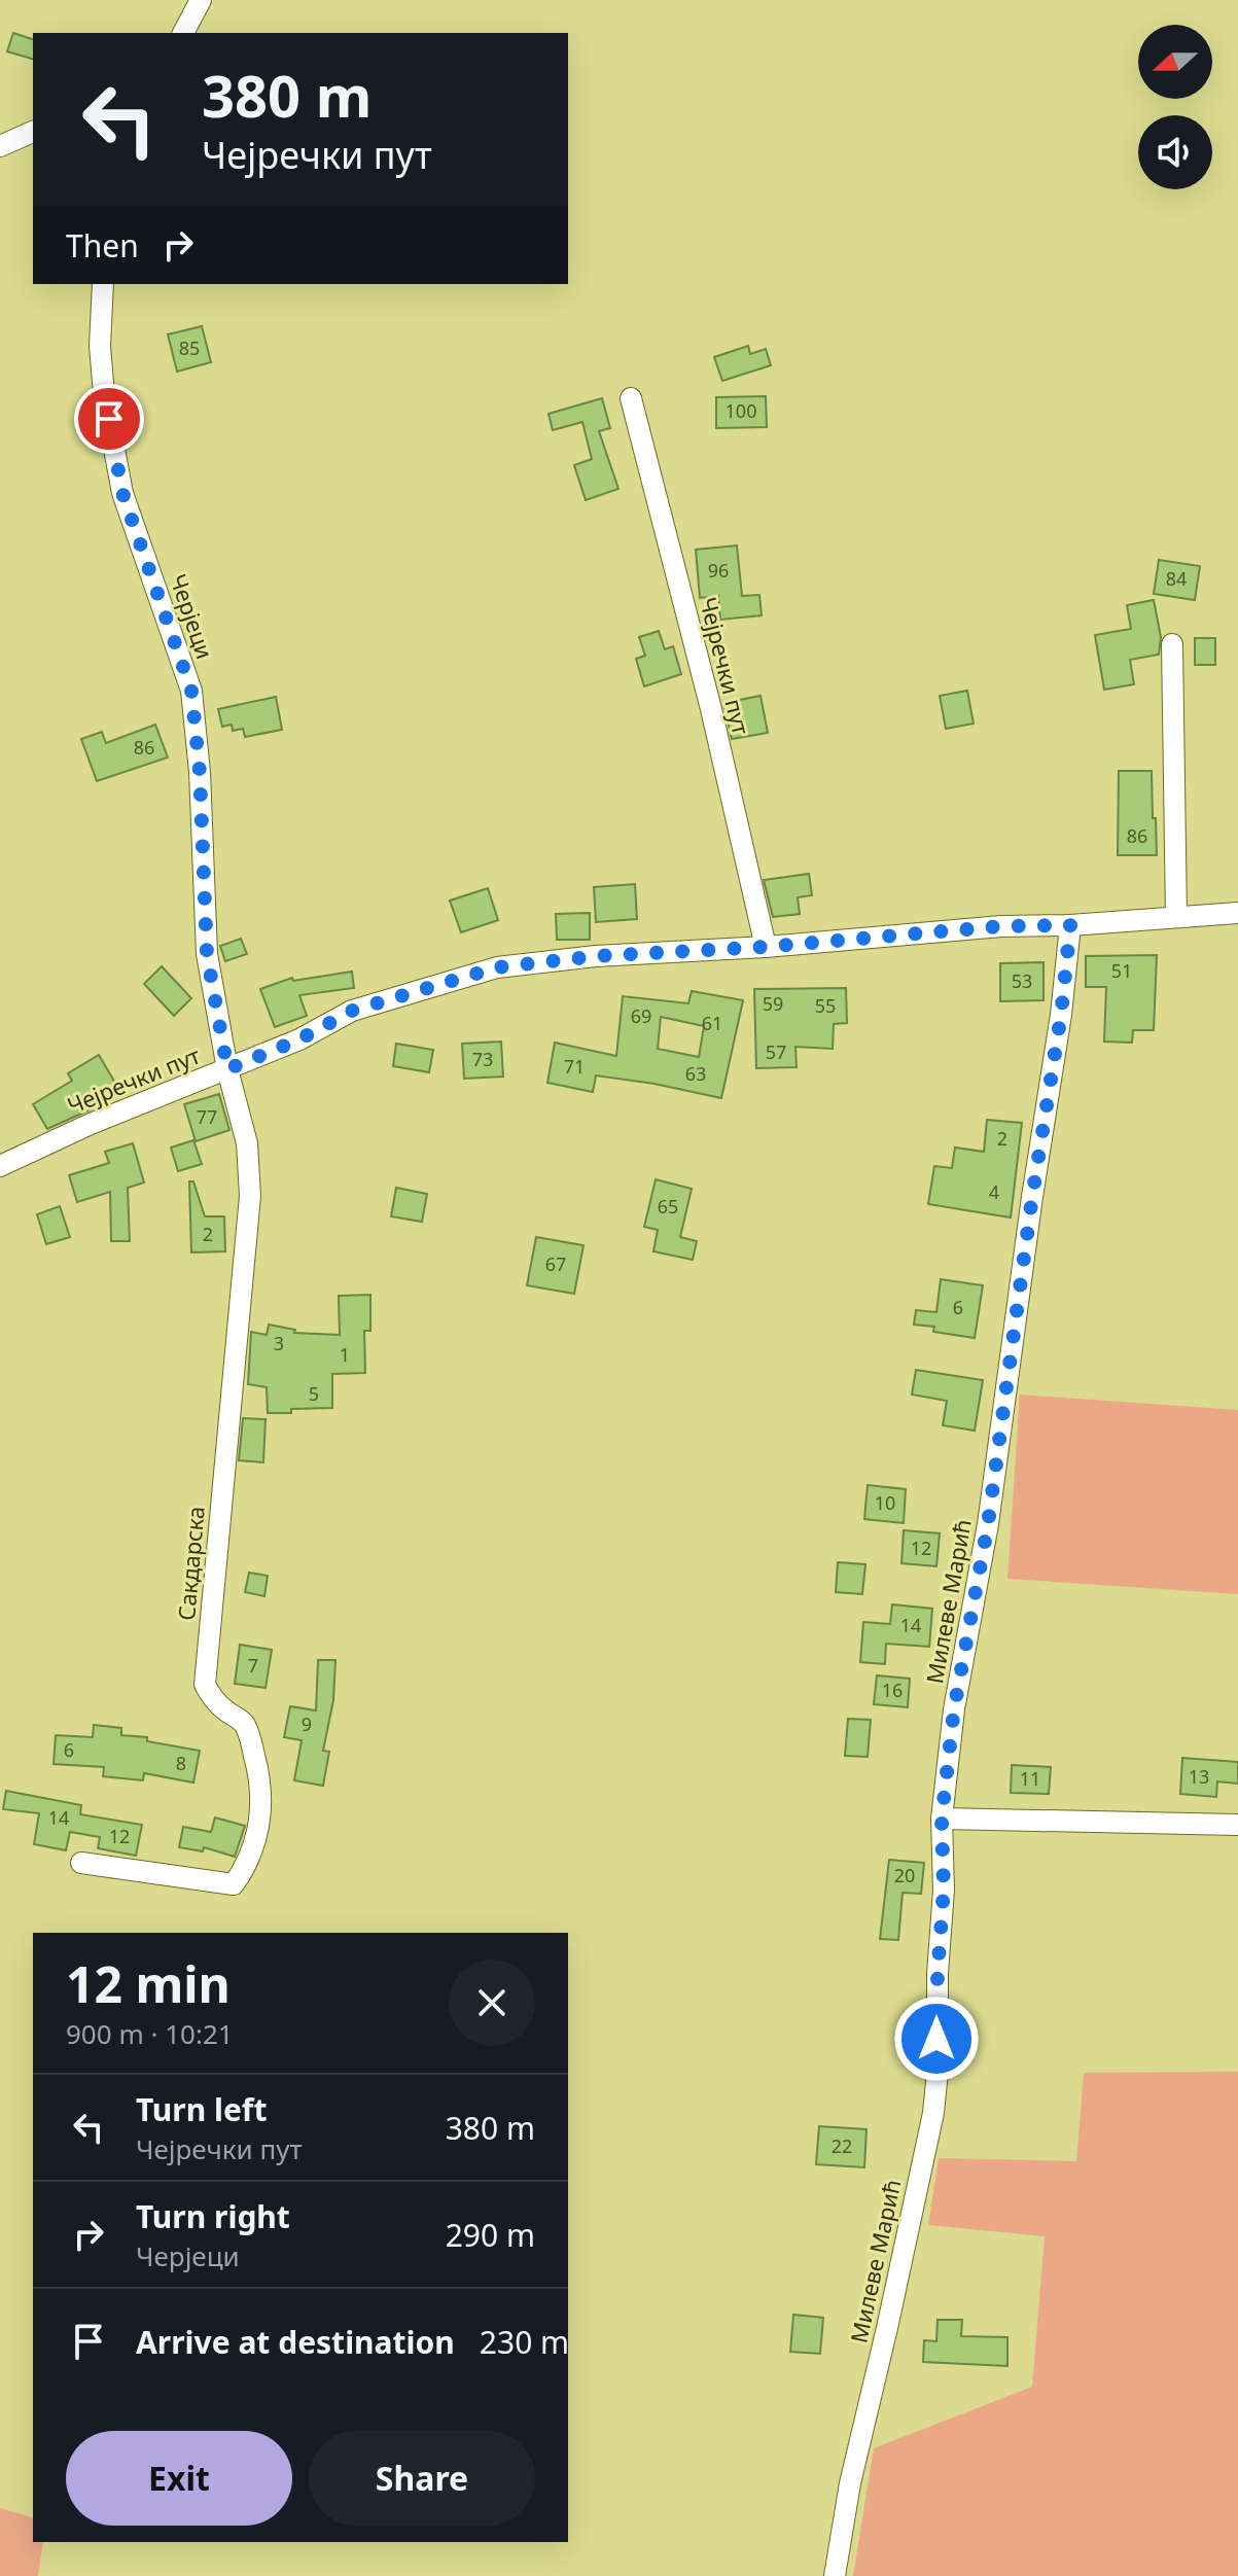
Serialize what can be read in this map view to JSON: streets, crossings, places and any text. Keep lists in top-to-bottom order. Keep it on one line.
{"streets":{"street":["Черјеци","Чејречки пут","Сакдарска","Милеве Мaрић"]},"crossings":[["Черјеци","Чејречки пут"],["Черјеци","Сакдарска"],["Чејречки пут","Сакдарска"],["Чејречки пут","Милеве Мaрић"]],"house_numbers":["85","100","96","84","86","86","51","53","59","55","69","61","57","73","71","63","77","2","4","65","2","67","6","3","1","5","10","12","14","7","16","9","6","8","13","11","14","12","20","22"],"north":"left","page":{"turn":["380 m","Чејречки пут"],"then":"Then","heading":["12 min","900 m · 10:21"],"list":[{"name":"Turn left","note":"Чејречки пут","value":"380 m"},{"name":"Turn right","note":"Черјеци","value":"290 m"},{"name":"Arrive at destination","value":"230 m"}],"buttons":["Exit","Share"]}}
